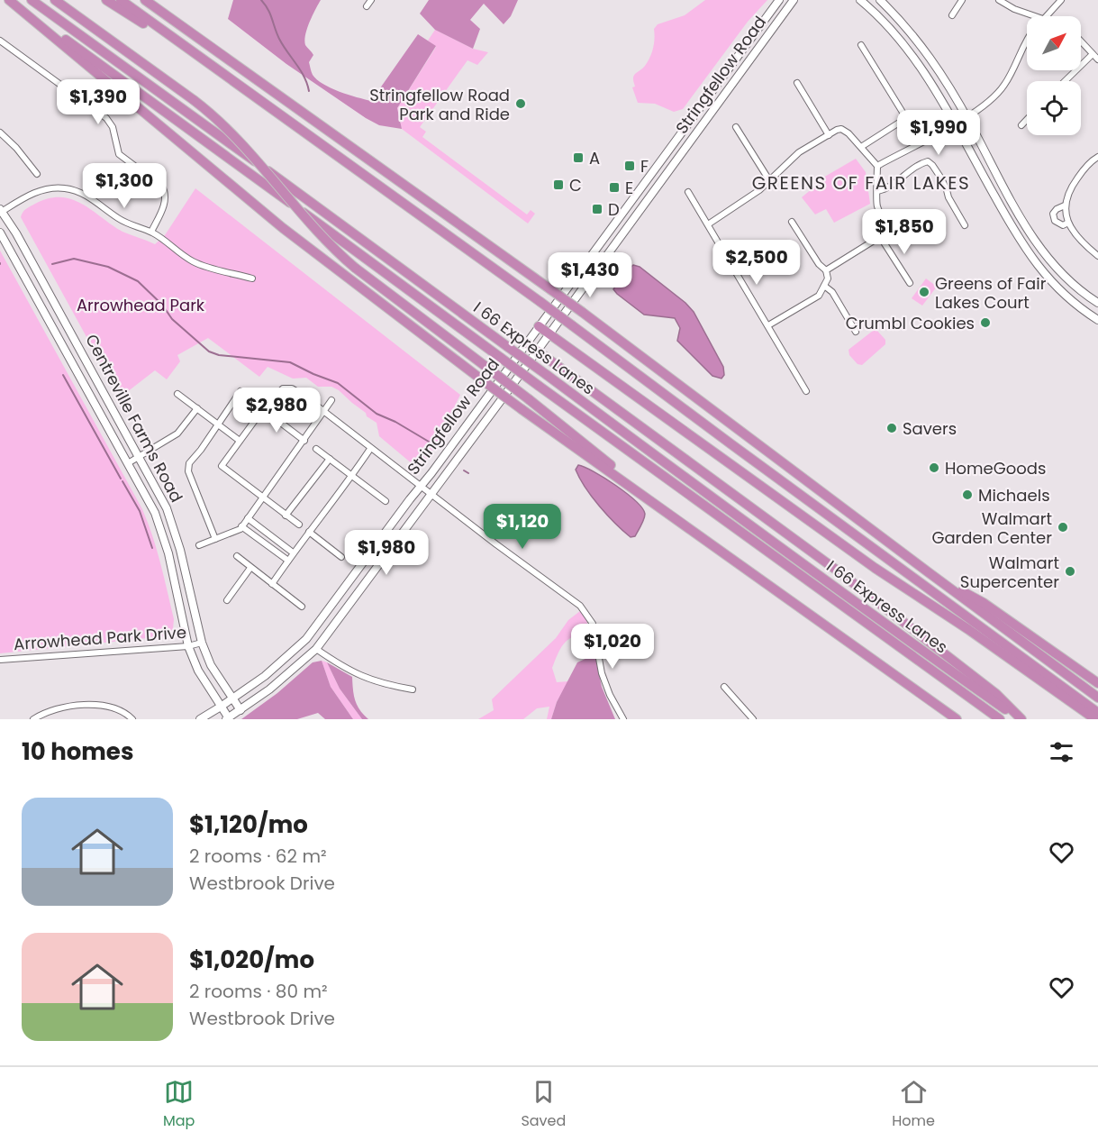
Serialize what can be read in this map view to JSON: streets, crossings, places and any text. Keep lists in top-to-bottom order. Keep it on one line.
{"streets":{"highway":["I 66 Express Lanes"],"street":["Stringfellow Road","Centreville Farms Road","Arrowhead Park Drive"]},"crossings":[["Stringfellow Road","Centreville Farms Road"],["Centreville Farms Road","Arrowhead Park Drive"]],"districts":["GREENS OF FAIR LAKES"],"parks":["Arrowhead Park"],"places":{"other":["Stringfellow Road Park and Ride","Greens of Fair Lakes Court","Crumbl Cookies","Savers","HomeGoods","Michaels","Walmart Garden Center","Walmart Supercenter"],"transit":["A","F","C","E","D"]},"north":"top right","page":{"price":["$1,390","$1,990","$1,300","$1,850","$2,500","$1,430","$2,980","$1,120","$1,980","$1,020"],"heading":"10 homes","list":[{"name":"$1,120/mo","note":"2 rooms · 62 m² · Westbrook Drive"},{"name":"$1,020/mo","note":"2 rooms · 80 m² · Westbrook Drive"}],"tabs":["Map","Saved","Home"]}}
